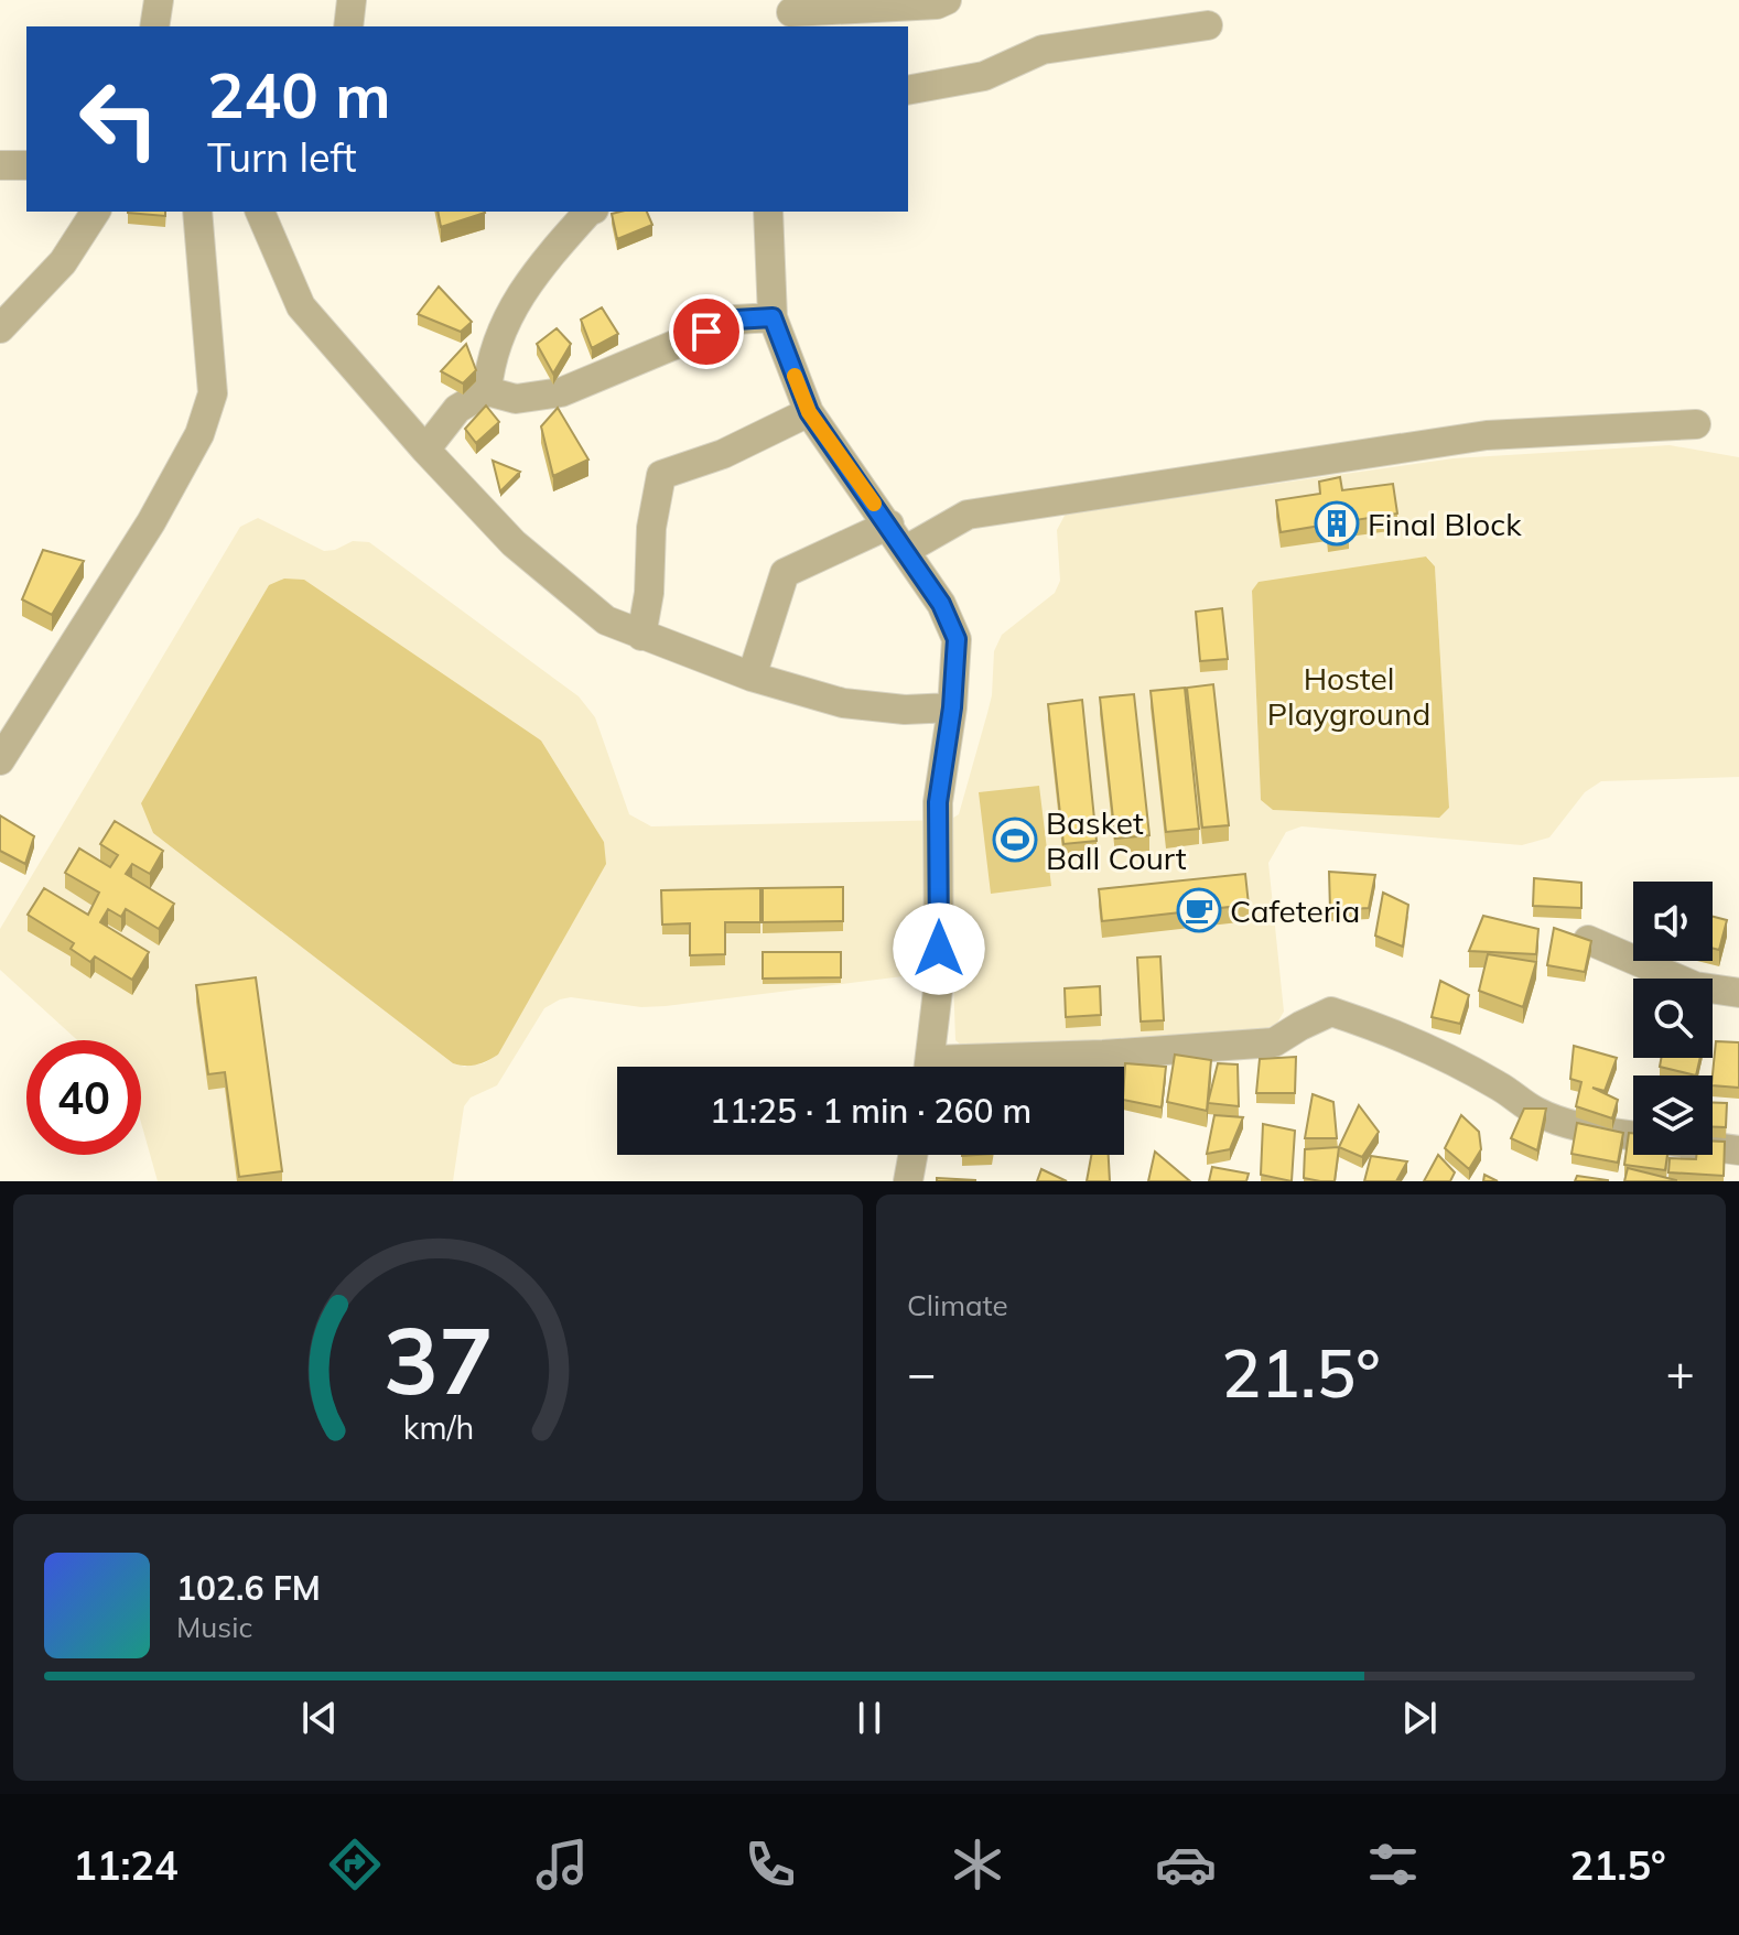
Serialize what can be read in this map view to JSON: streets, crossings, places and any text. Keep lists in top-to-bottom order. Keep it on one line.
{"parks":["Hostel Playground"],"places":{"building":["Final Block"],"sports":["Basket Ball Court"],"cafe":["Cafeteria"]},"page":{"turn":["240 m","Turn left"],"limit":"40","trip":"11:25 · 1 min · 260 m","tile":"Climate","heat":["−","21.5°","+"],"song":["102.6 FM","Music"],"tabs":["11:24","21.5°"],"gauge":["37","km/h"]}}
